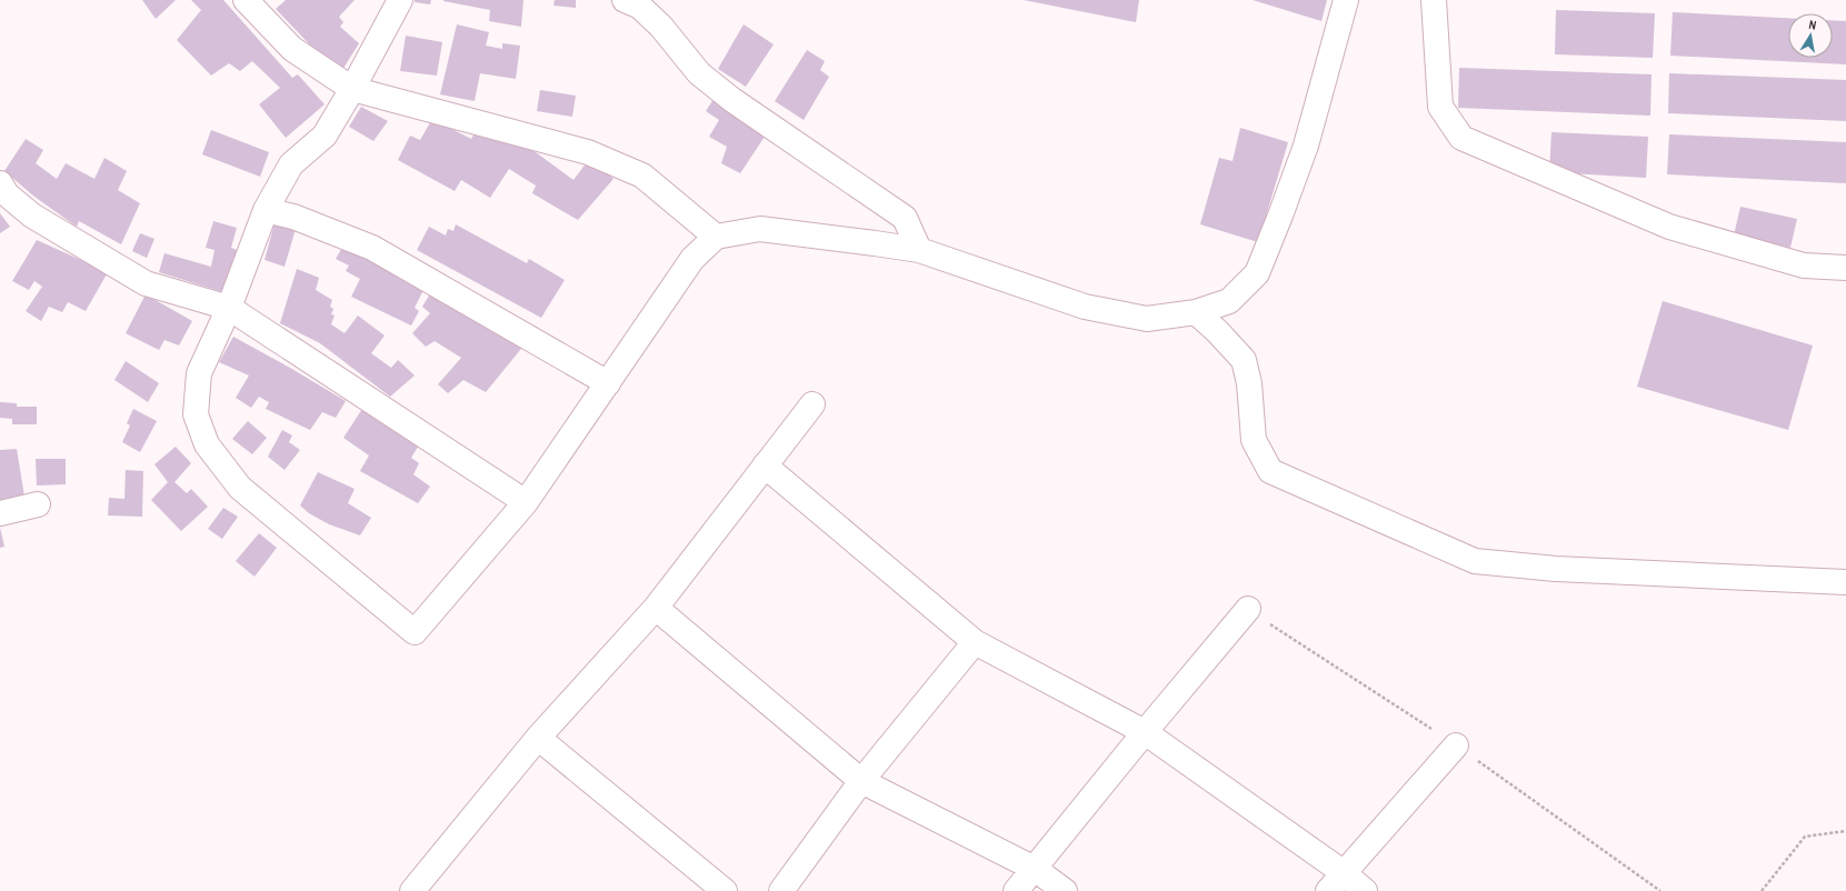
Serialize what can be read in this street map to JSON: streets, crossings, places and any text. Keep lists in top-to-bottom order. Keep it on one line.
{"north":"top"}
